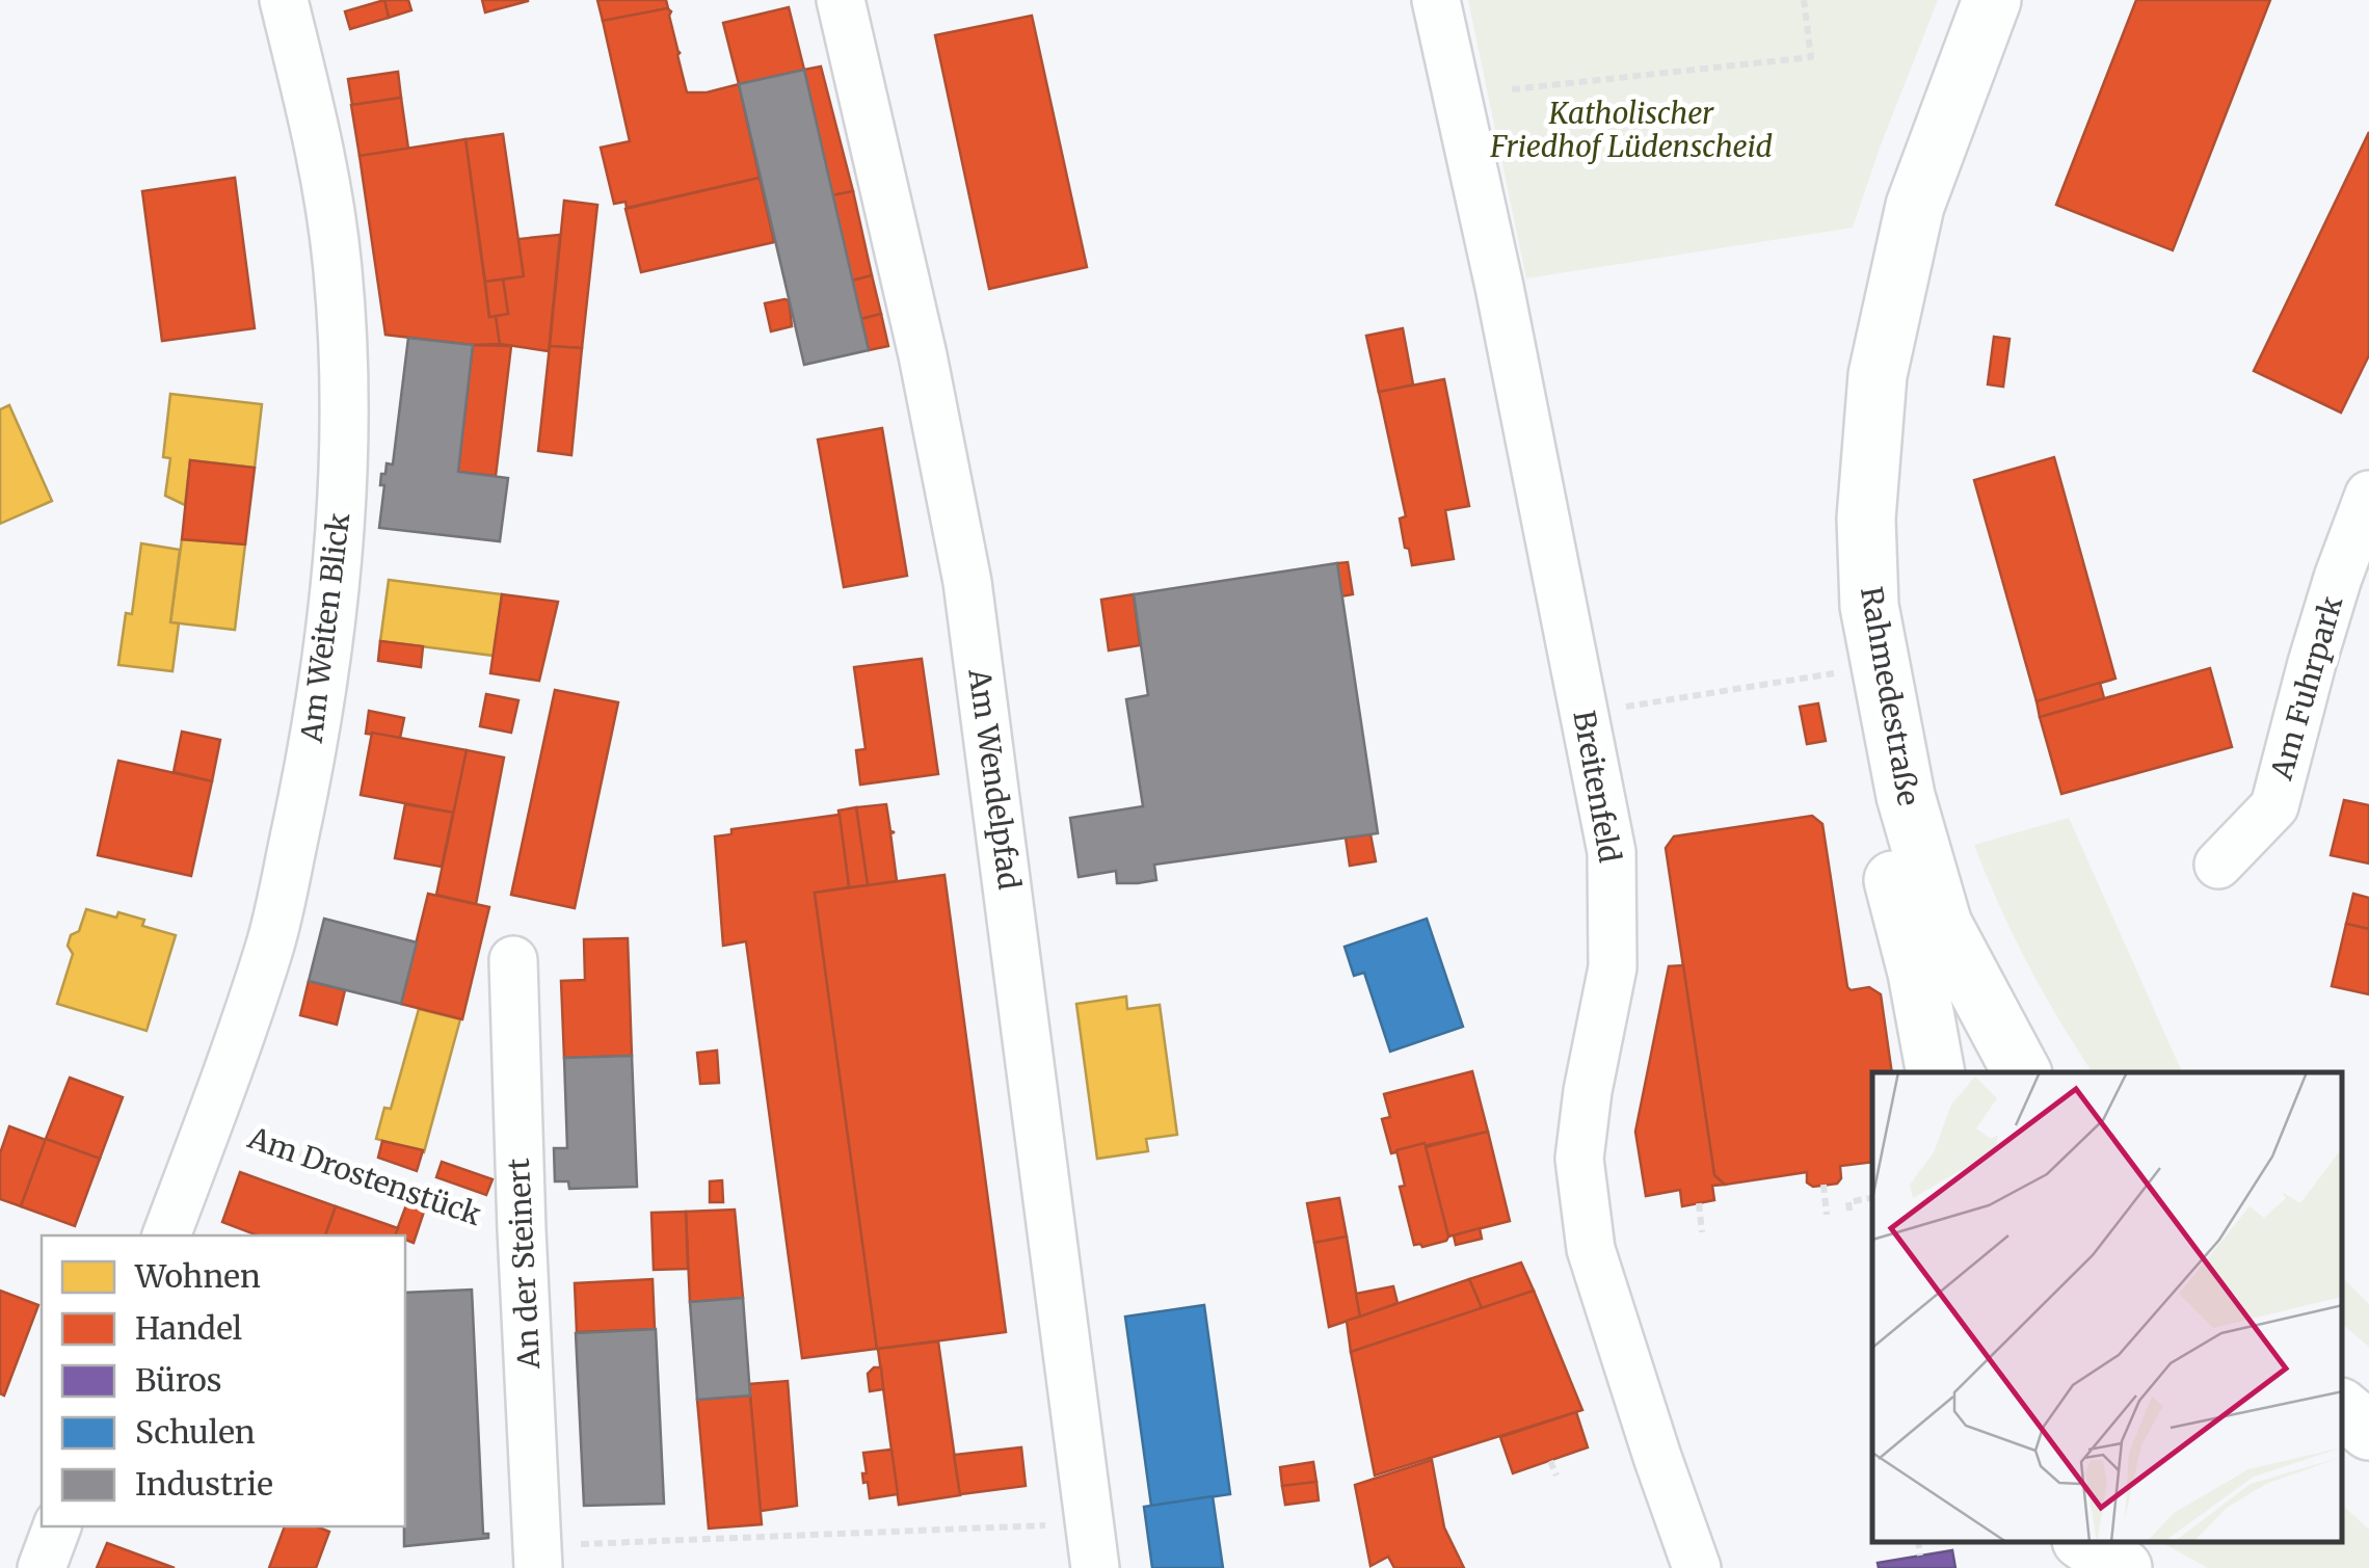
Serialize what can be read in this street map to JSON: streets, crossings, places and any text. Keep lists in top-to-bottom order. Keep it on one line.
{"streets":{"main road":["Rahmedestraße"],"street":["Am Weiten Blick","Am Fuhrpark","Am Wendelpfad","Breitenfeld","An der Steinert"],"path":["Am Drostenstück"]},"crossings":[["Am Weiten Blick","Am Drostenstück"],["Am Drostenstück","An der Steinert"]],"parks":["Katholischer Friedhof Lüdenscheid"],"legend":["Wohnen","Handel","Büros","Schulen","Industrie"]}
